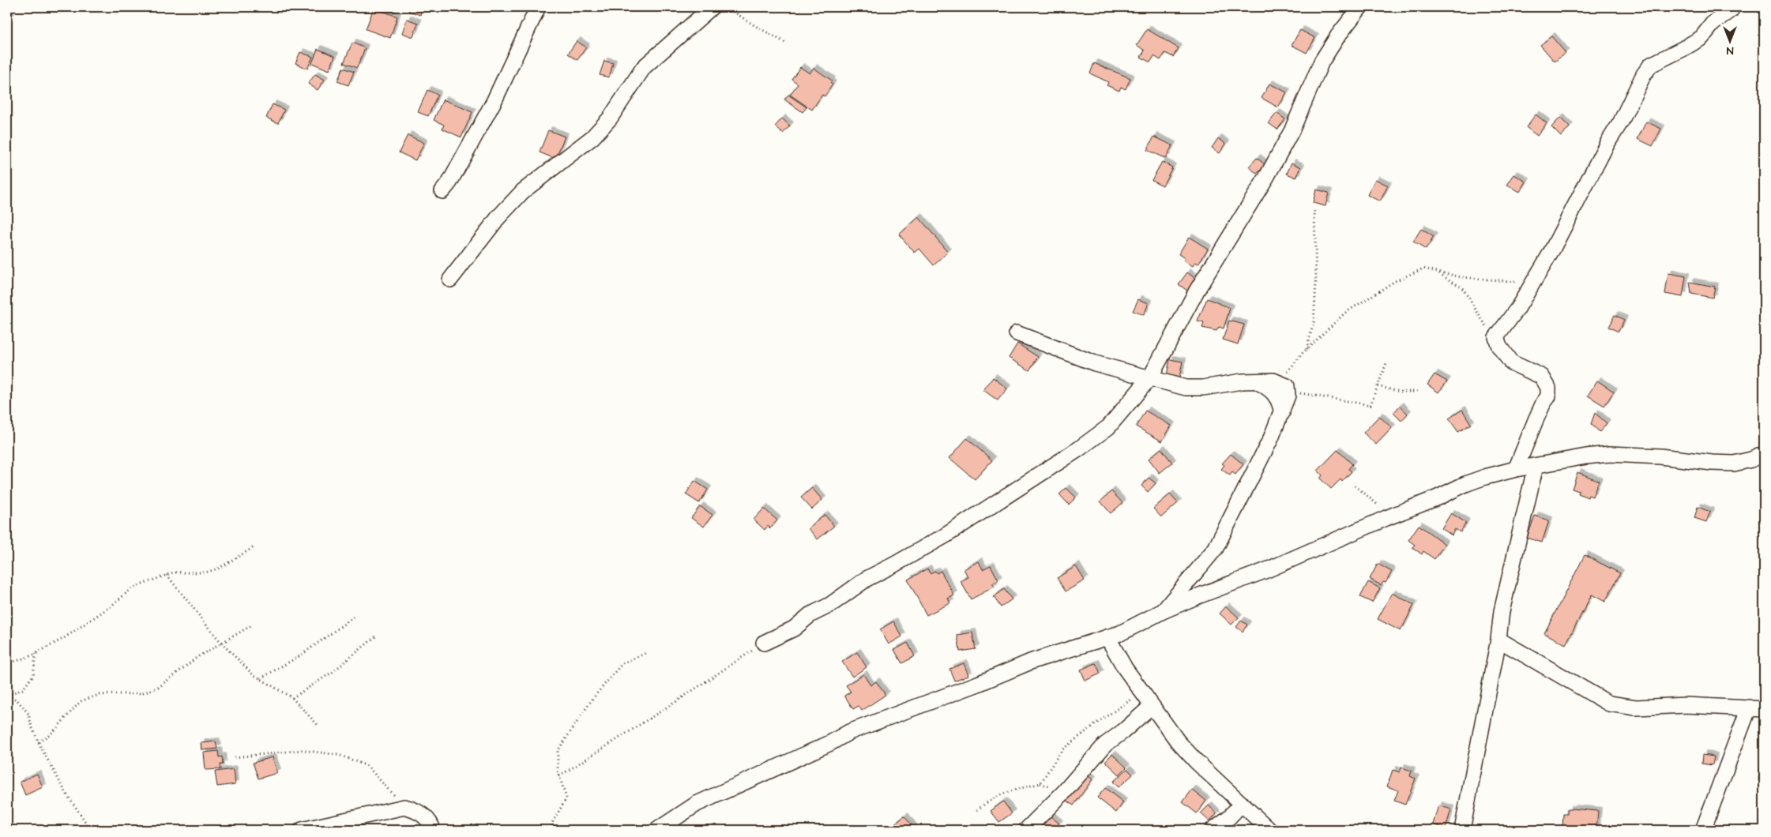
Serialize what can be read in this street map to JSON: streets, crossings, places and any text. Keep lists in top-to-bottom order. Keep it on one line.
{"north":"bottom"}
